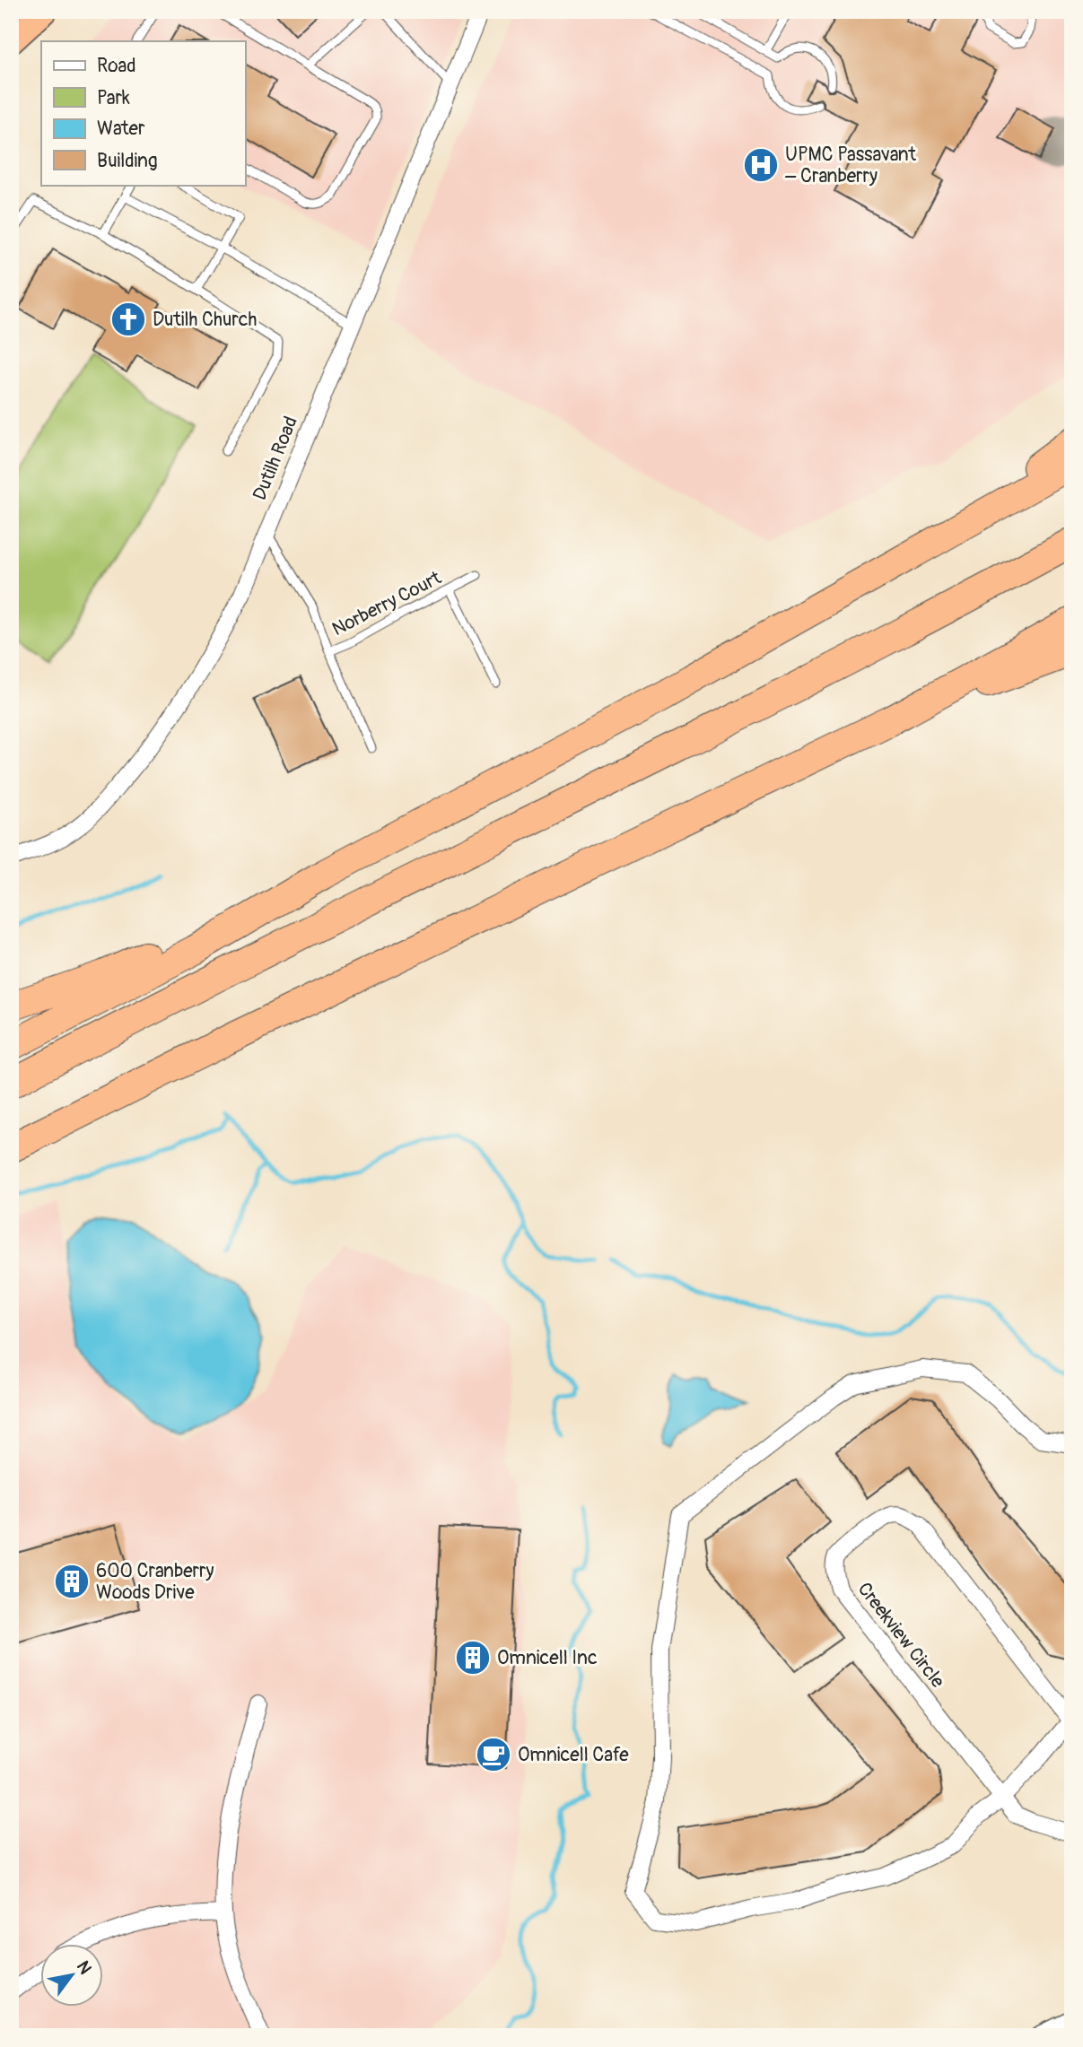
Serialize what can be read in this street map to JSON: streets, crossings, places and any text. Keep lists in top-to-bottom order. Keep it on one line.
{"streets":{"street":["Dutilh Road","Creekview Circle"],"lane":["Norberry Court"]},"crossings":[["Dutilh Road","Norberry Court"]],"places":{"hospital":["UPMC Passavant – Cranberry"],"church":["Dutilh Church"],"building":["600 Cranberry Woods Drive","Omnicell Inc"],"cafe":["Omnicell Cafe"]},"legend":["Road","Park","Water","Building"],"north":"top right"}
